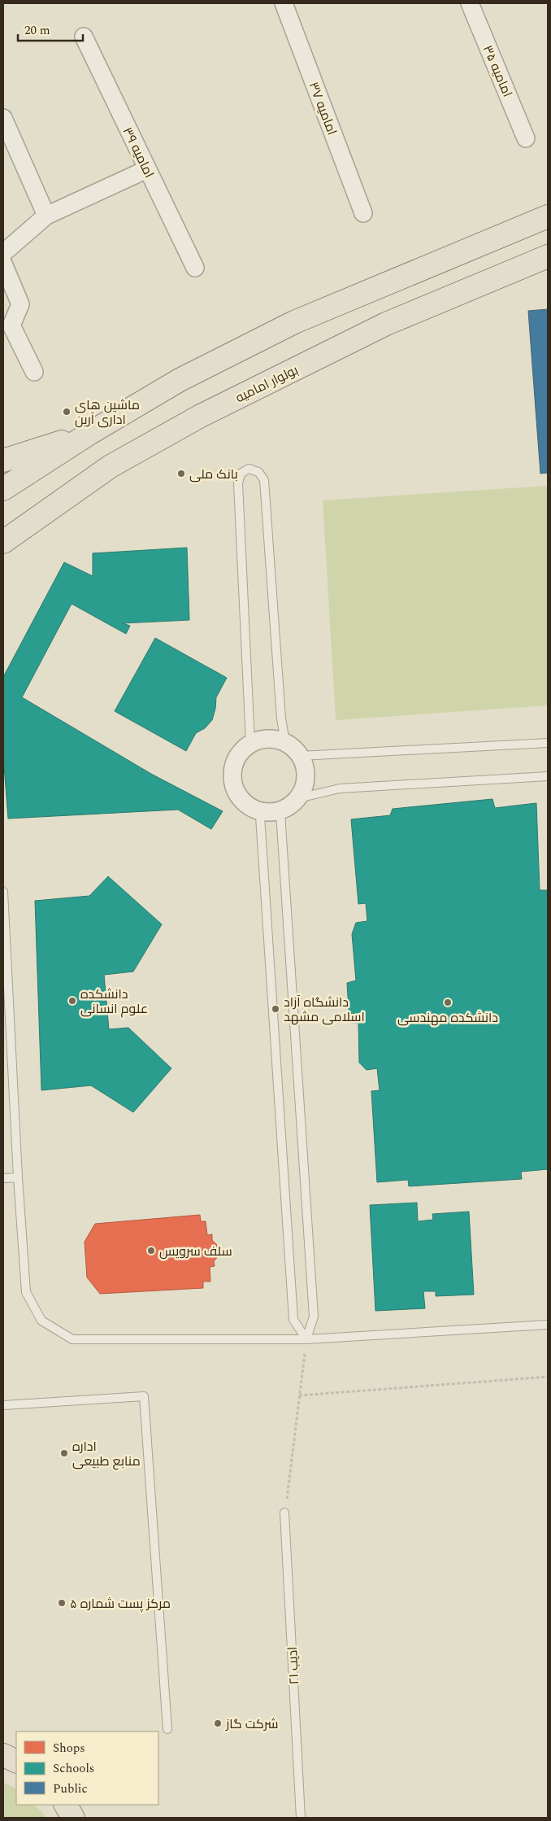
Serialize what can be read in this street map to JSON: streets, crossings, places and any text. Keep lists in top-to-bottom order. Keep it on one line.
{"streets":{"main road":["بولوار امامیه"],"street":["امامیه ۳۵","امامیه ۳۷","امامیه ۳۹"],"lane":["ادیب ۲۱"]},"places":["ماشین های اداری آرین","بانک ملی","دانشکده علوم انسانی","دانشکده مهندسی","دانشگاه آزاد اسلامی مشهد","سلف سرویس","اداره منابع طبیعی","مرکز پست شماره ۵","شرکت گاز"],"legend":["Shops","Schools","Public"],"scale_bar":"20 m"}
